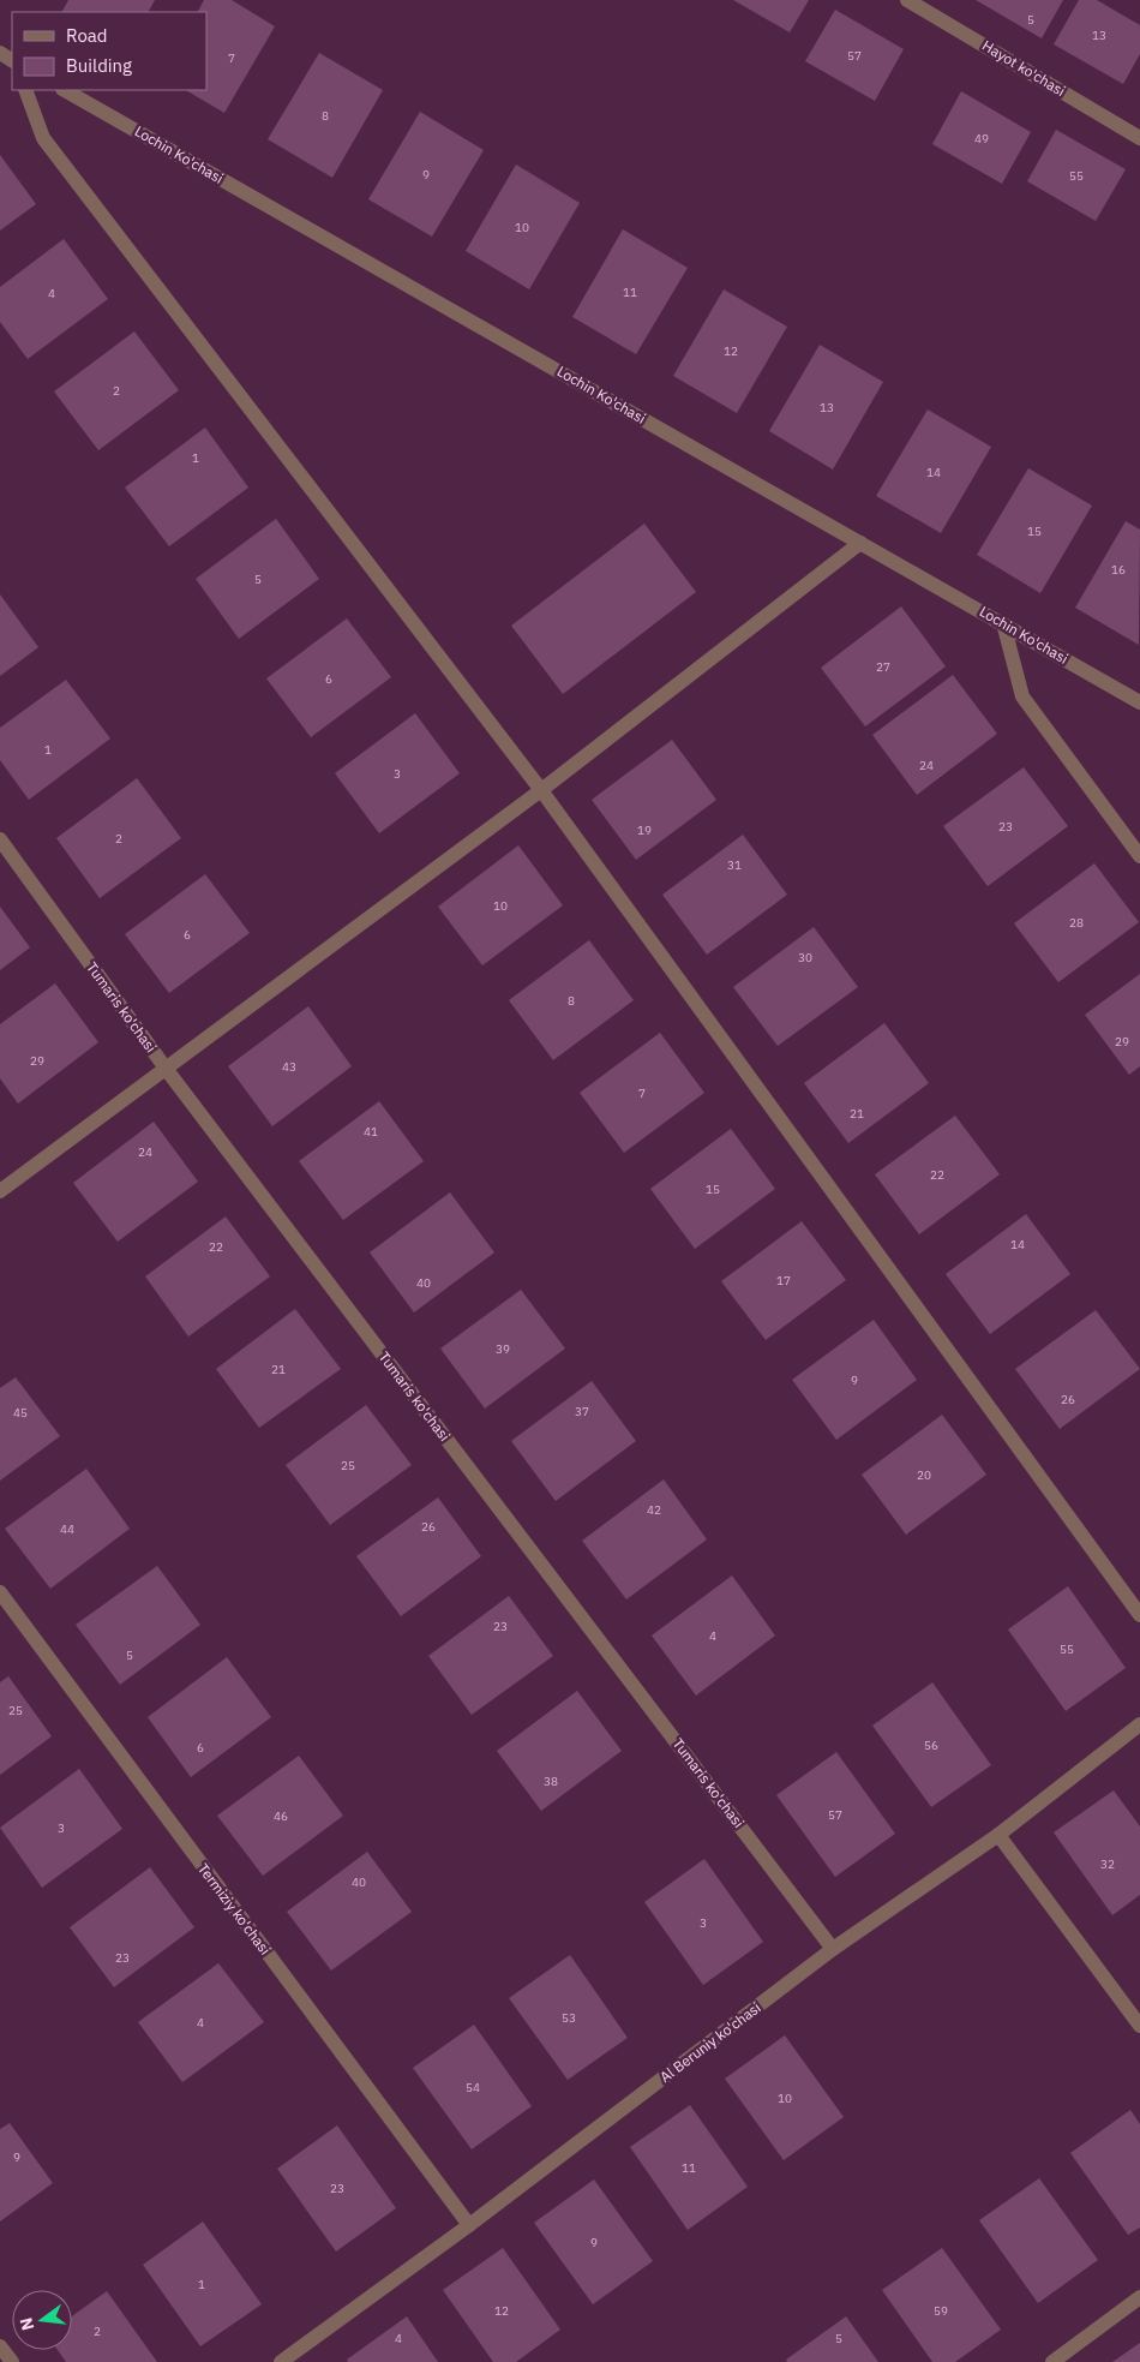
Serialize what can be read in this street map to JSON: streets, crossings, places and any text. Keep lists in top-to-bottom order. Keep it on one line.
{"streets":{"street":["Hayot ko'chasi","Lochin Ko'chasi","Tumaris ko'chasi","Termiziy ko'chasi","Al Beruniy ko'chasi"]},"crossings":[["Tumaris ko'chasi","Al Beruniy ko'chasi"],["Termiziy ko'chasi","Al Beruniy ko'chasi"]],"house_numbers":["5","13","57","7","8","49","9","55","10","11","4","12","2","13","1","14","15","16","5","27","6","1","24","3","23","19","2","31","10","28","6","30","8","29","29","43","7","21","41","24","22","15","14","22","17","40","39","21","9","26","37","45","25","20","42","26","44","23","4","55","5","25","56","6","38","57","46","3","32","40","3","23","53","4","54","10","9","11","23","9","1","12","59","2","4","5"],"legend":["Road","Building"],"north":"left"}
